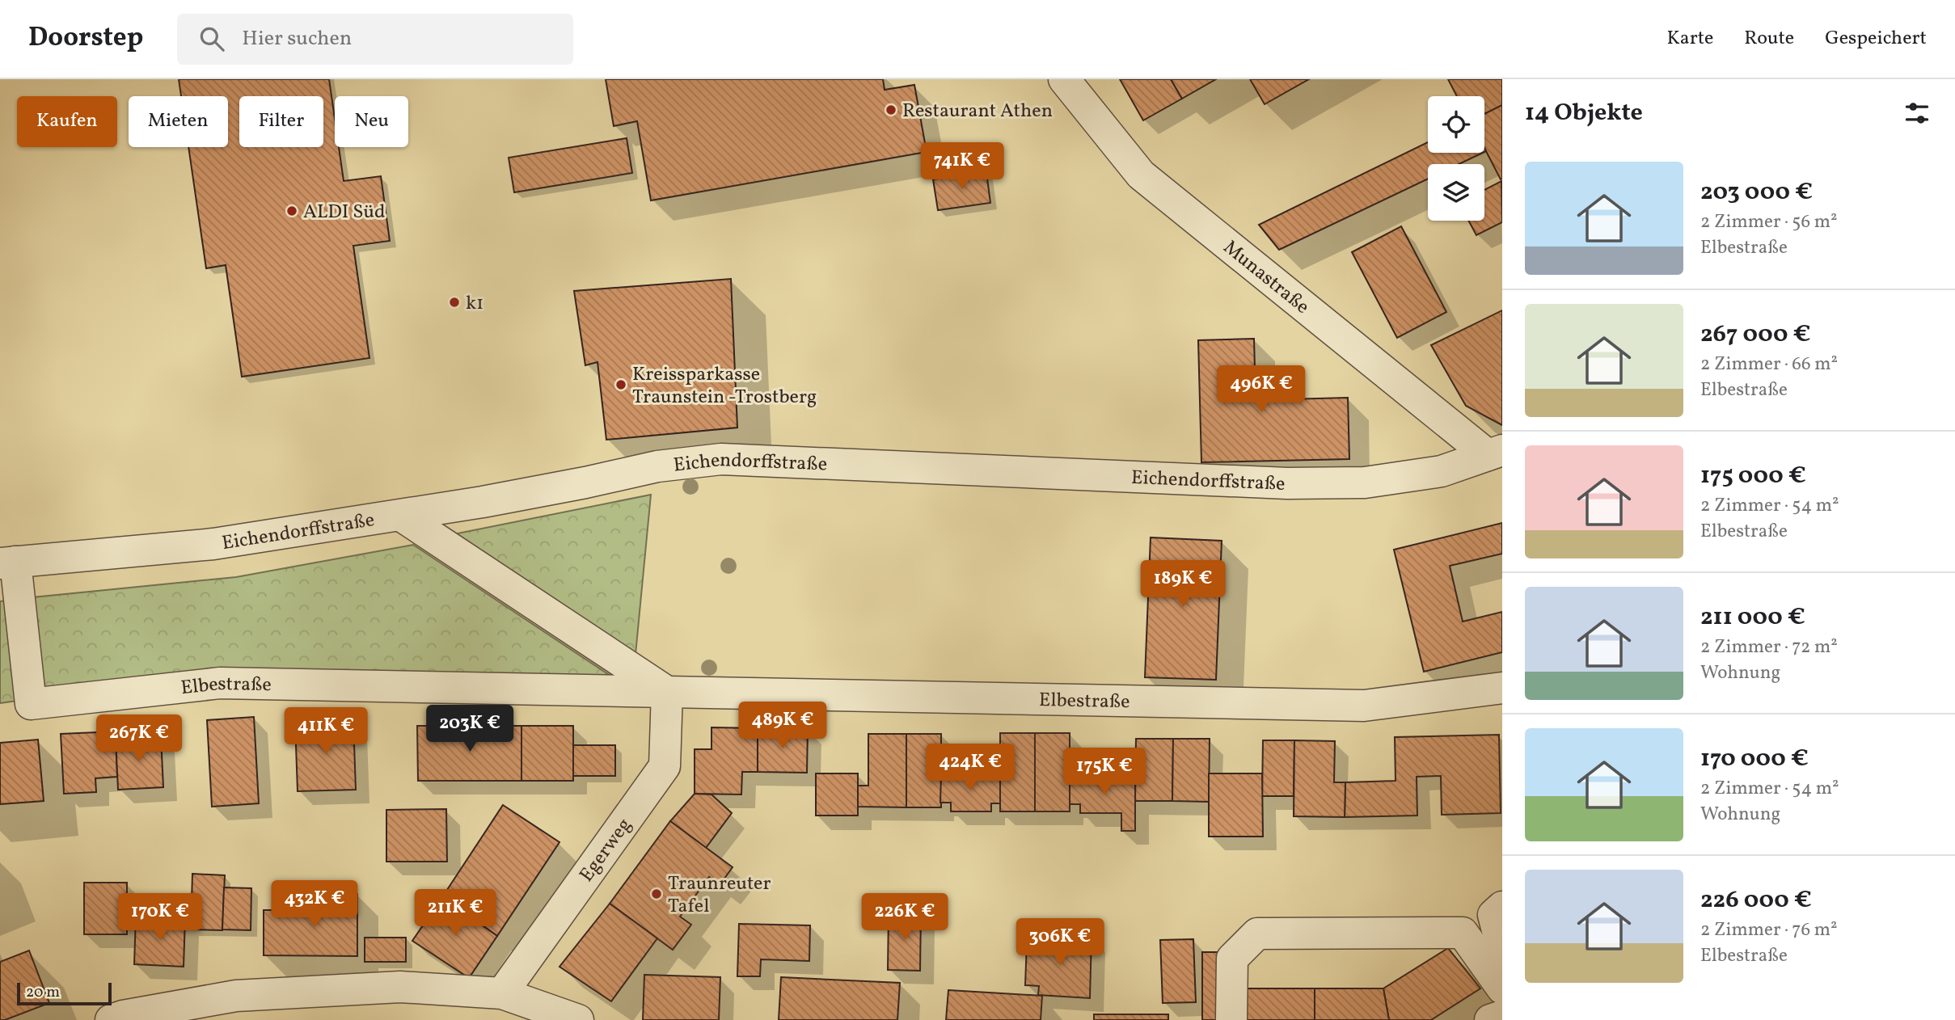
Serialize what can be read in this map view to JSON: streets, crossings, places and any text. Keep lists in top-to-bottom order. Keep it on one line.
{"streets":{"street":["Munastraße","Eichendorffstraße","Elbestraße","Egerweg"]},"crossings":[["Munastraße","Eichendorffstraße"],["Eichendorffstraße","Elbestraße"],["Elbestraße","Egerweg"]],"places":["Restaurant Athen","ALDI Süd","k1","Kreissparkasse Traunstein -Trostberg","Traunreuter Tafel"],"scale_bar":"20 m","page":{"header":"Doorstep","search":"Hier suchen","nav":["Karte","Route","Gespeichert"],"heading":"14 Objekte","chip":["Kaufen","Mieten","Filter","Neu"],"price":["741K €","496K €","189K €","489K €","203K €","411K €","267K €","424K €","175K €","432K €","211K €","170K €","226K €","306K €"],"list":[{"name":"203 000 €","note":"2 Zimmer · 56 m² · Elbestraße"},{"name":"267 000 €","note":"2 Zimmer · 66 m² · Elbestraße"},{"name":"175 000 €","note":"2 Zimmer · 54 m² · Elbestraße"},{"name":"211 000 €","note":"2 Zimmer · 72 m² · Wohnung"},{"name":"170 000 €","note":"2 Zimmer · 54 m² · Wohnung"},{"name":"226 000 €","note":"2 Zimmer · 76 m² · Elbestraße"}],"scale":"20 m"}}
